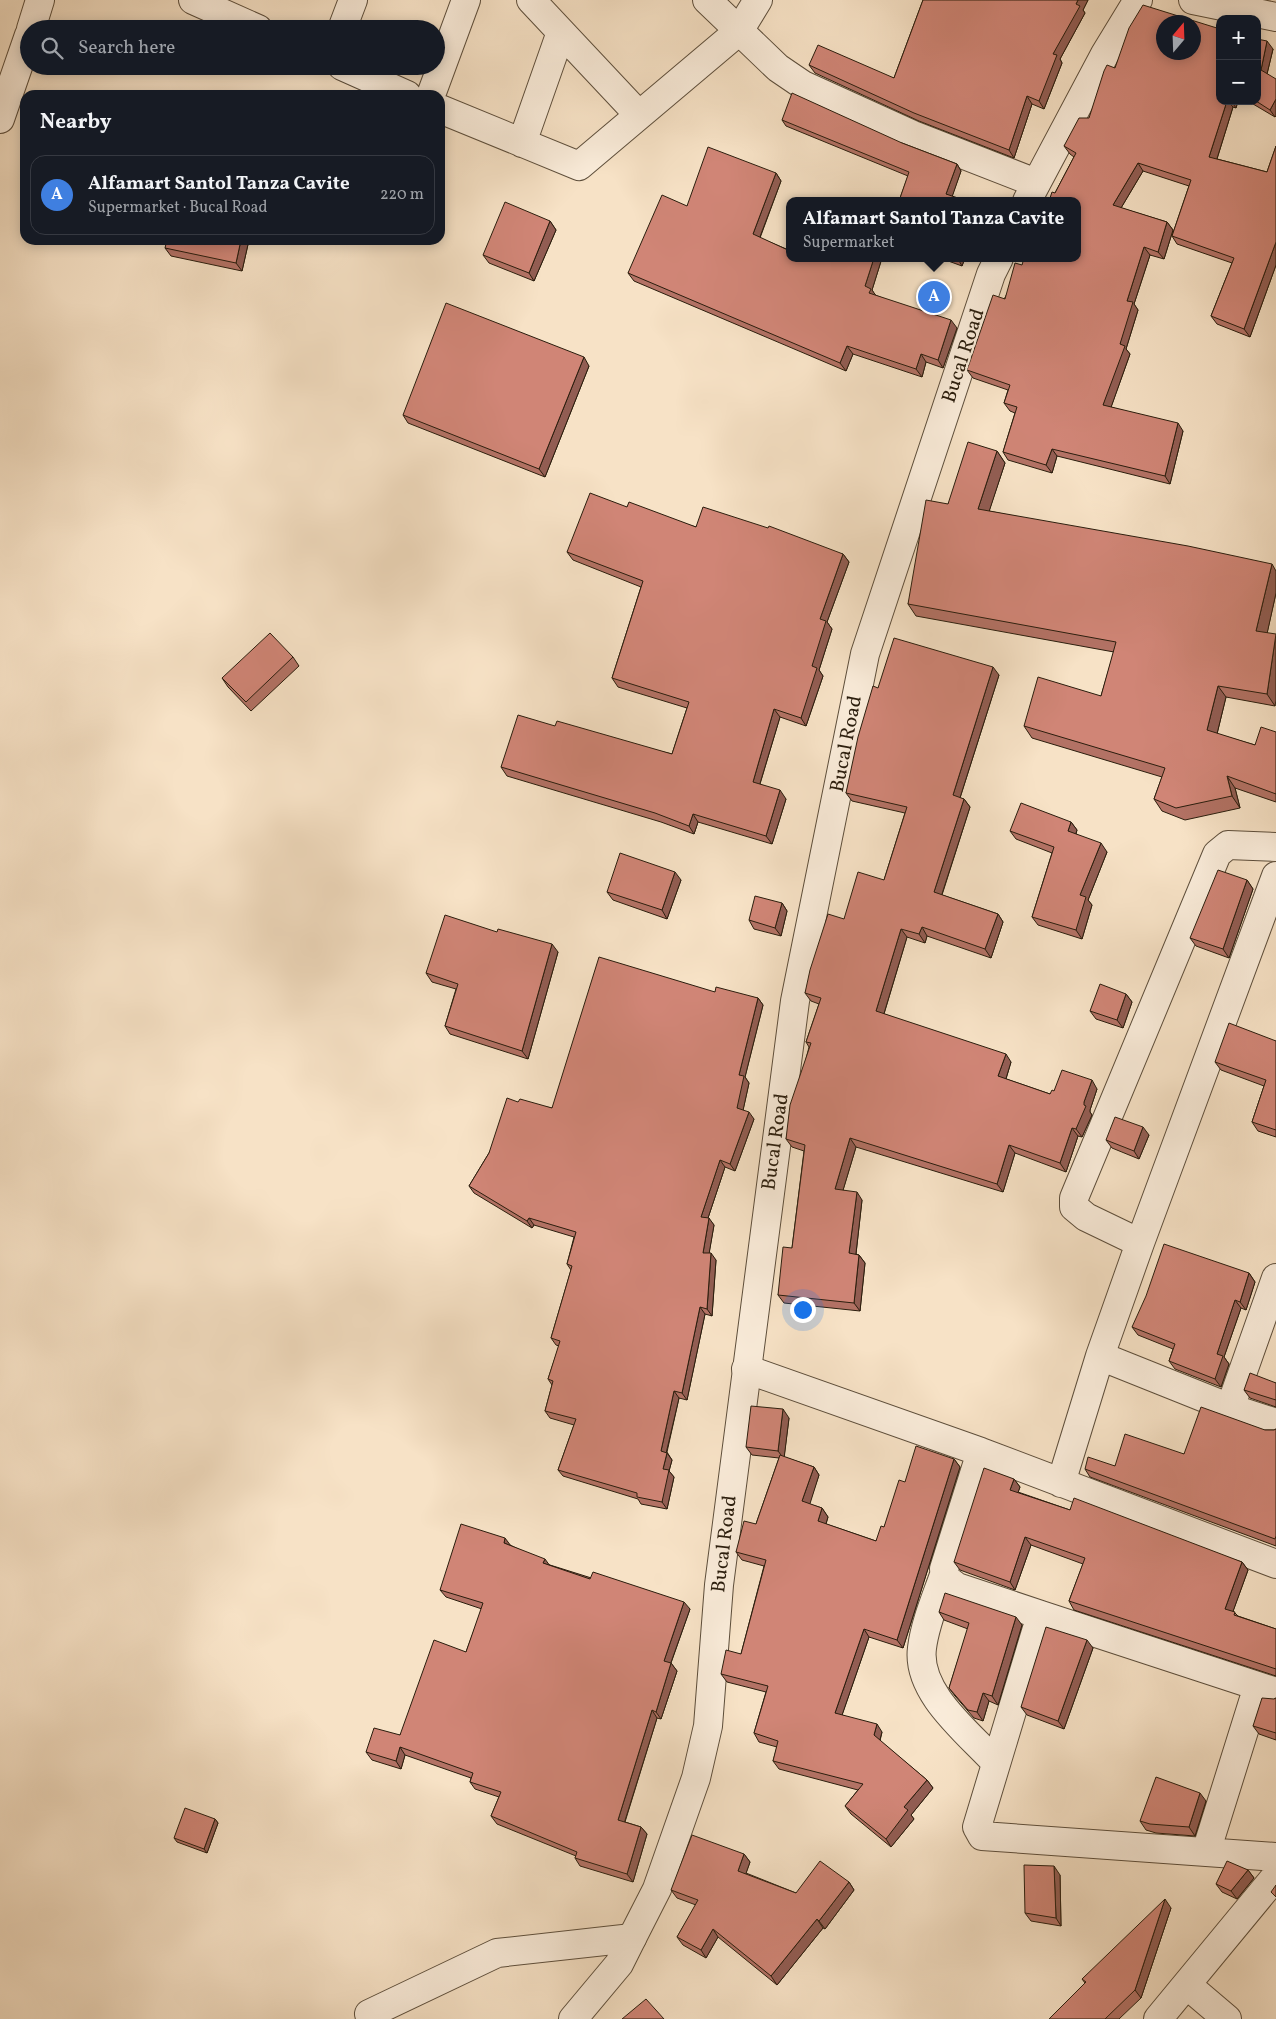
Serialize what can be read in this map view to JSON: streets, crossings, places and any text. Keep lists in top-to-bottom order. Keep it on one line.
{"streets":{"street":["Bucal Road"]},"north":"top","page":{"map_buttons":["+","−"],"search":"Search here","heading":"Nearby","list":[{"mark":"A","name":"Alfamart Santol Tanza Cavite","note":"Supermarket · Bucal Road","value":"220 m"}],"popup":["Alfamart Santol Tanza Cavite","Supermarket"],"pins":"A"}}
